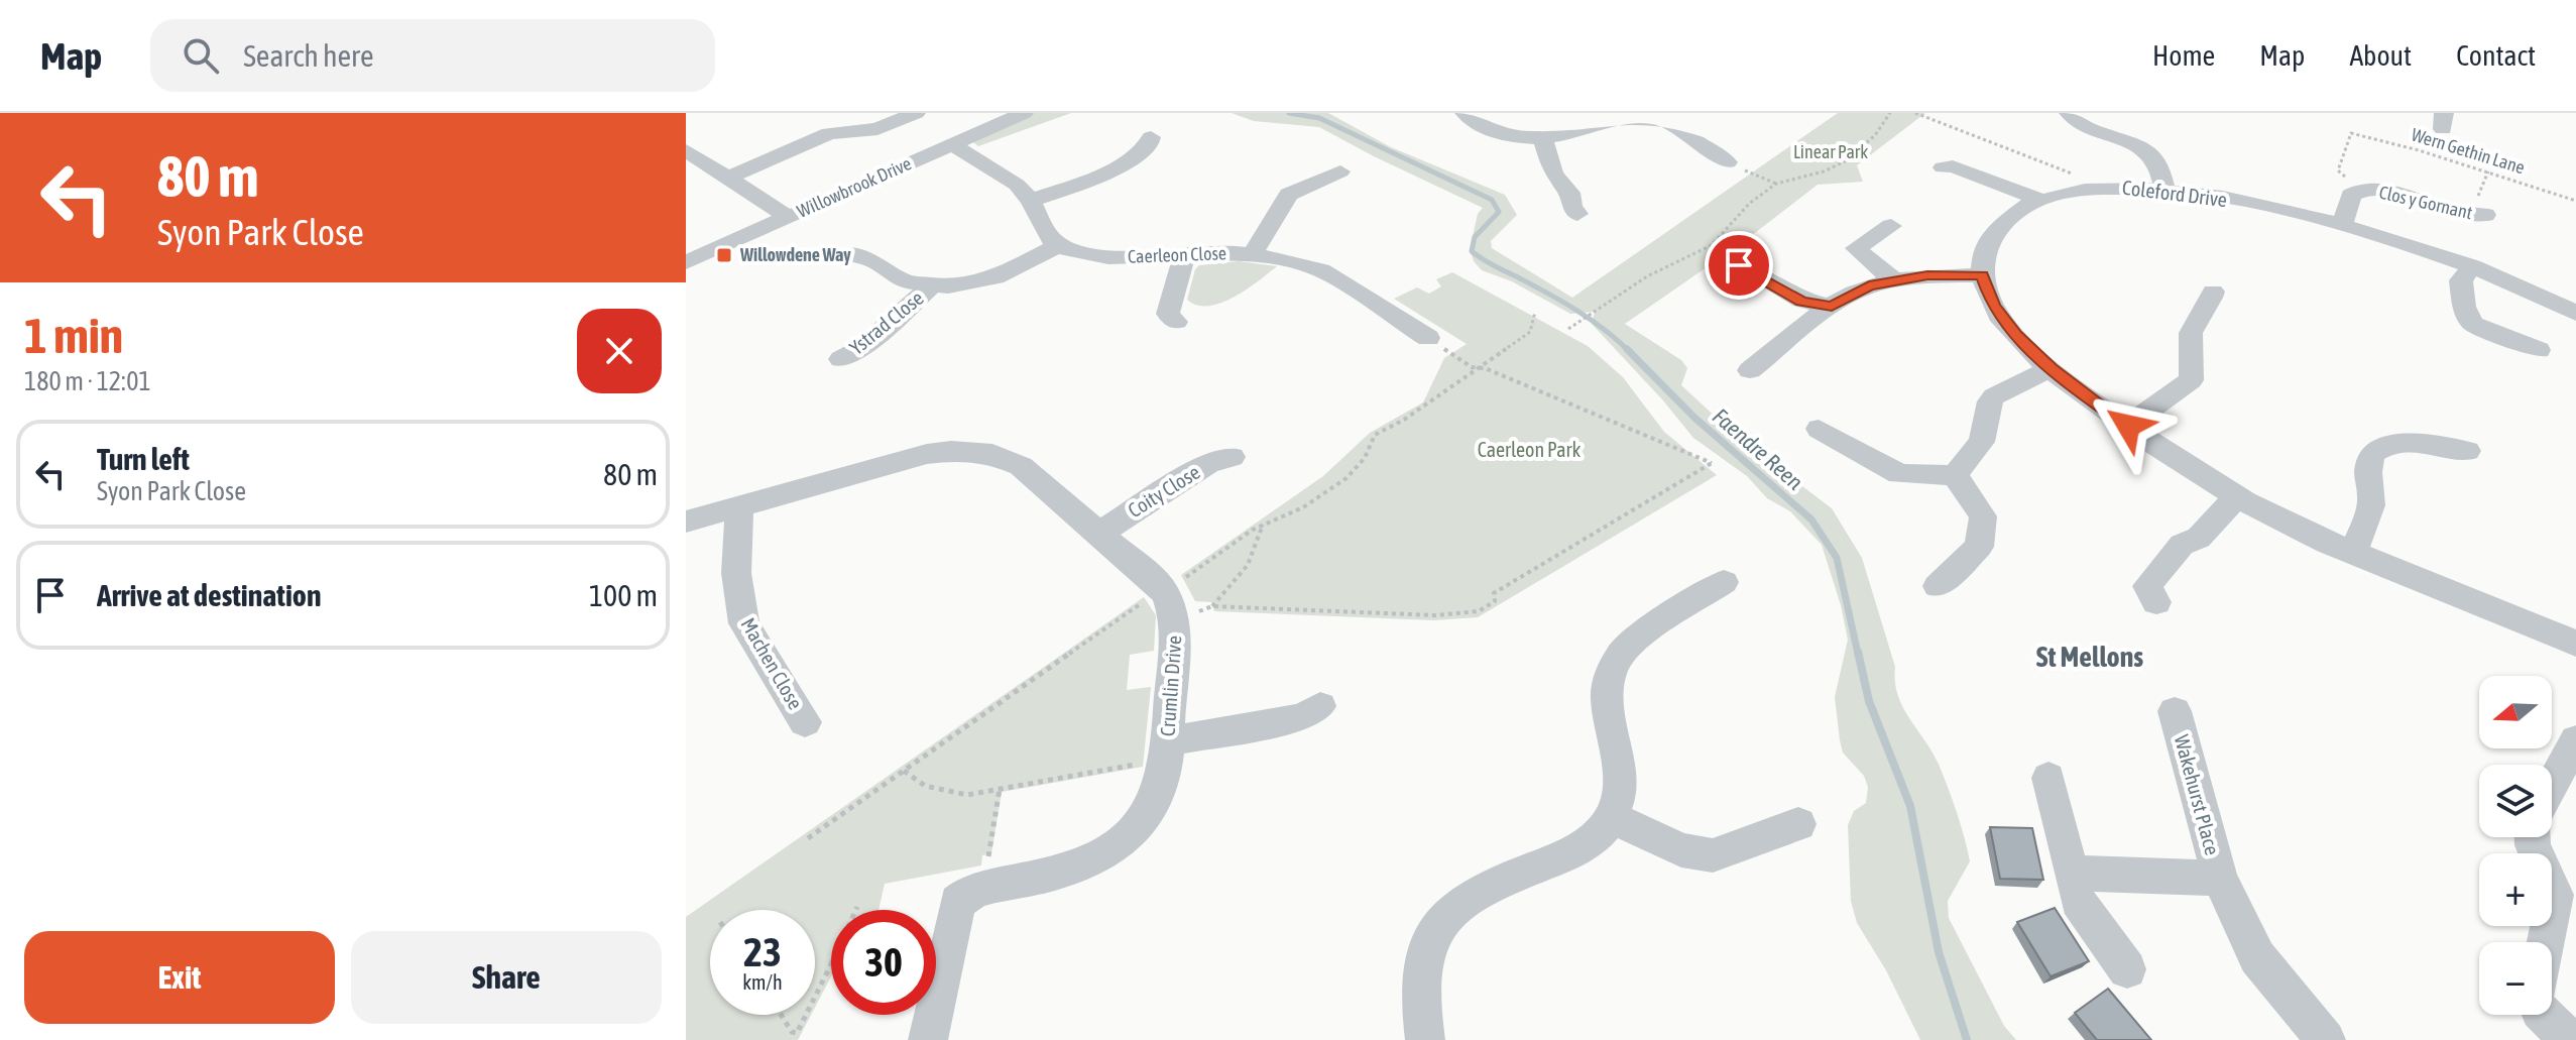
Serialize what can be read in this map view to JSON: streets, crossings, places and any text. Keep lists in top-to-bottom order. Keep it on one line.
{"streets":{"street":["Willowbrook Drive","Coleford Drive","Clos y Gornant","Caerleon Close","Ystrad Close","Coity Close","Machen Close","Crumlin Drive","Wakehurst Place"],"path":["Wern Gethin Lane"]},"crossings":[["Wern Gethin Lane","Clos y Gornant"],["Coleford Drive","Clos y Gornant"],["Coity Close","Crumlin Drive"],["Machen Close","Crumlin Drive"]],"districts":["St Mellons"],"water":["Faendre Reen"],"parks":["Linear Park","Caerleon Park"],"places":{"transit":["Willowdene Way"]},"north":"left","page":{"header":"Map","search":"Search here","nav":["Home","Map","About","Contact"],"turn":["80 m","Syon Park Close"],"heading":["1 min","180 m · 12:01"],"list":[{"name":"Turn left","note":"Syon Park Close","value":"80 m"},{"name":"Arrive at destination","value":"100 m"}],"map_buttons":["+","−"],"speed":"23 km/h","limit":"30","buttons":["Exit","Share"]}}
